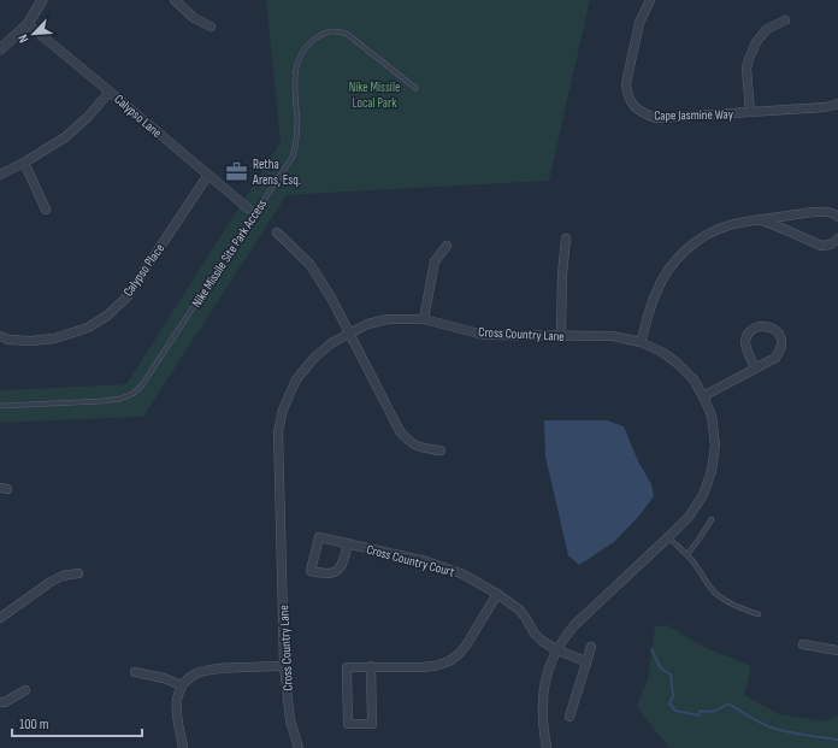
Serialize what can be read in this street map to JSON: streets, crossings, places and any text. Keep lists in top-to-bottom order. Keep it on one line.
{"streets":{"street":["Cape Jasmine Way","Calypso Lane","Calypso Place","Cross Country Lane","Cross Country Court"],"lane":["Nike Missile Site Park Access"]},"crossings":[["Calypso Lane","Calypso Place"],["Cross Country Lane","Cross Country Court"]],"parks":["Nike Missile Local Park"],"places":{"office":["Retha Arens, Esq."]},"scale_bar":"100 m","north":"bottom left"}
